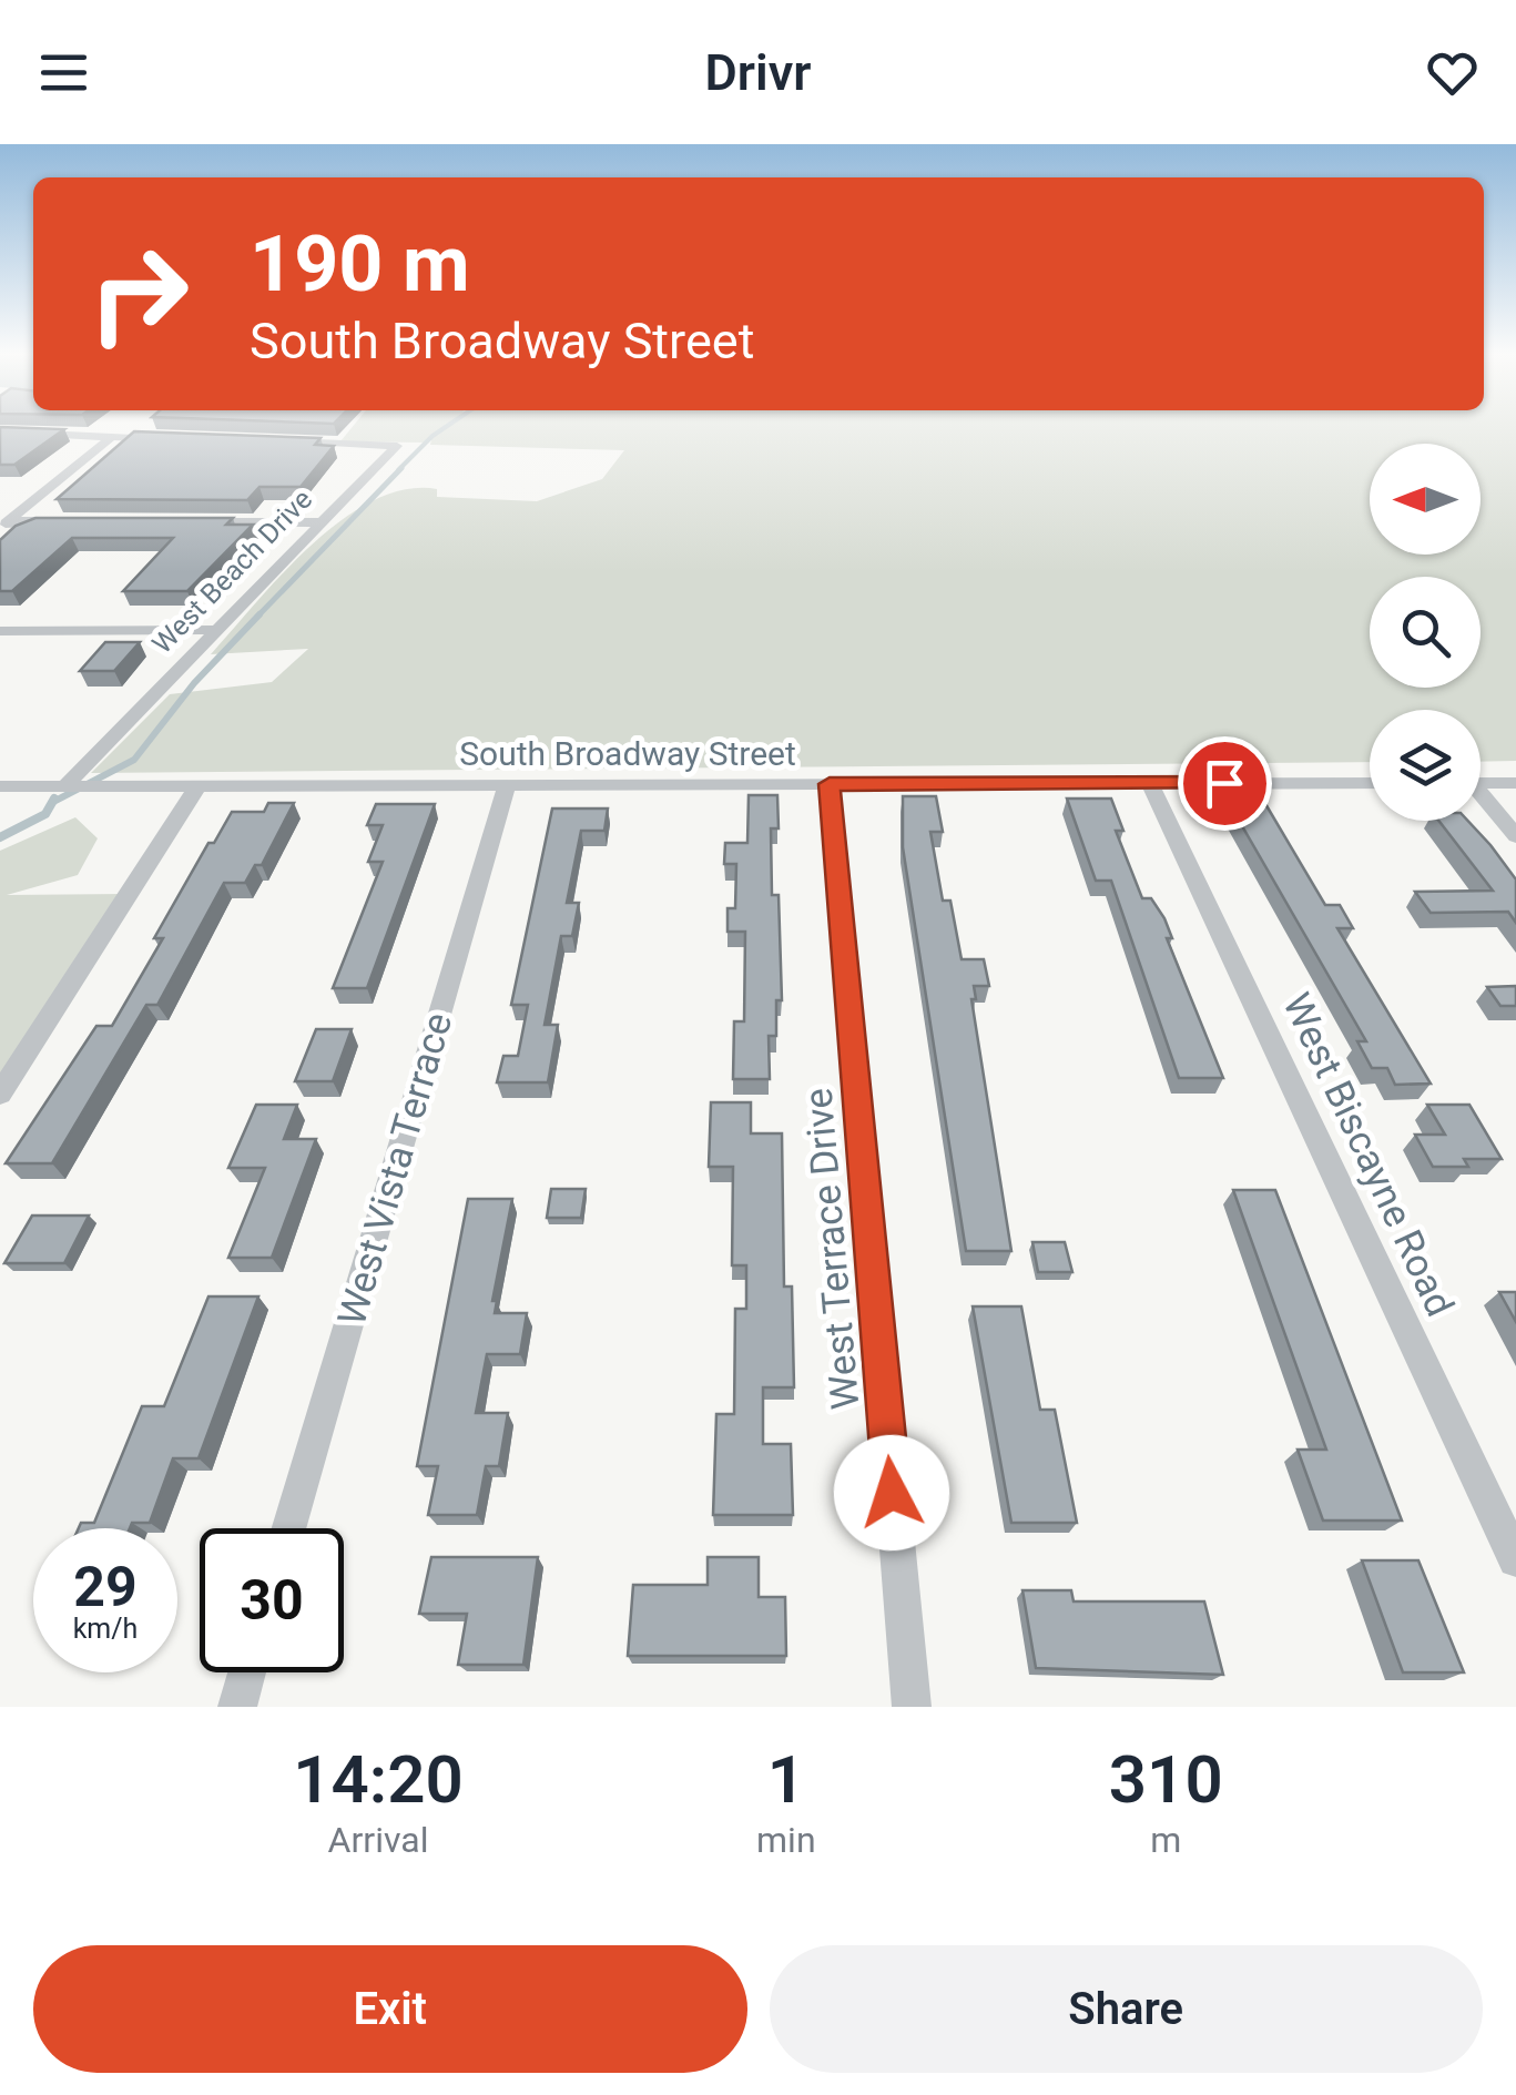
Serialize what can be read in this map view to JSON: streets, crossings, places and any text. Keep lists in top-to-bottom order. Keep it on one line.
{"streets":{"street":["West Beach Drive","South Broadway Street","West Biscayne Road","West Vista Terrace","West Terrace Drive"]},"crossings":[["West Beach Drive","South Broadway Street"],["South Broadway Street","West Biscayne Road"],["South Broadway Street","West Vista Terrace"],["South Broadway Street","West Terrace Drive"]],"north":"left","page":{"header":"Drivr","turn":["190 m","South Broadway Street"],"speed":"29 km/h","limit":"30","eta":["14:20","Arrival","1","min","310","m"],"buttons":["Exit","Share"]}}
